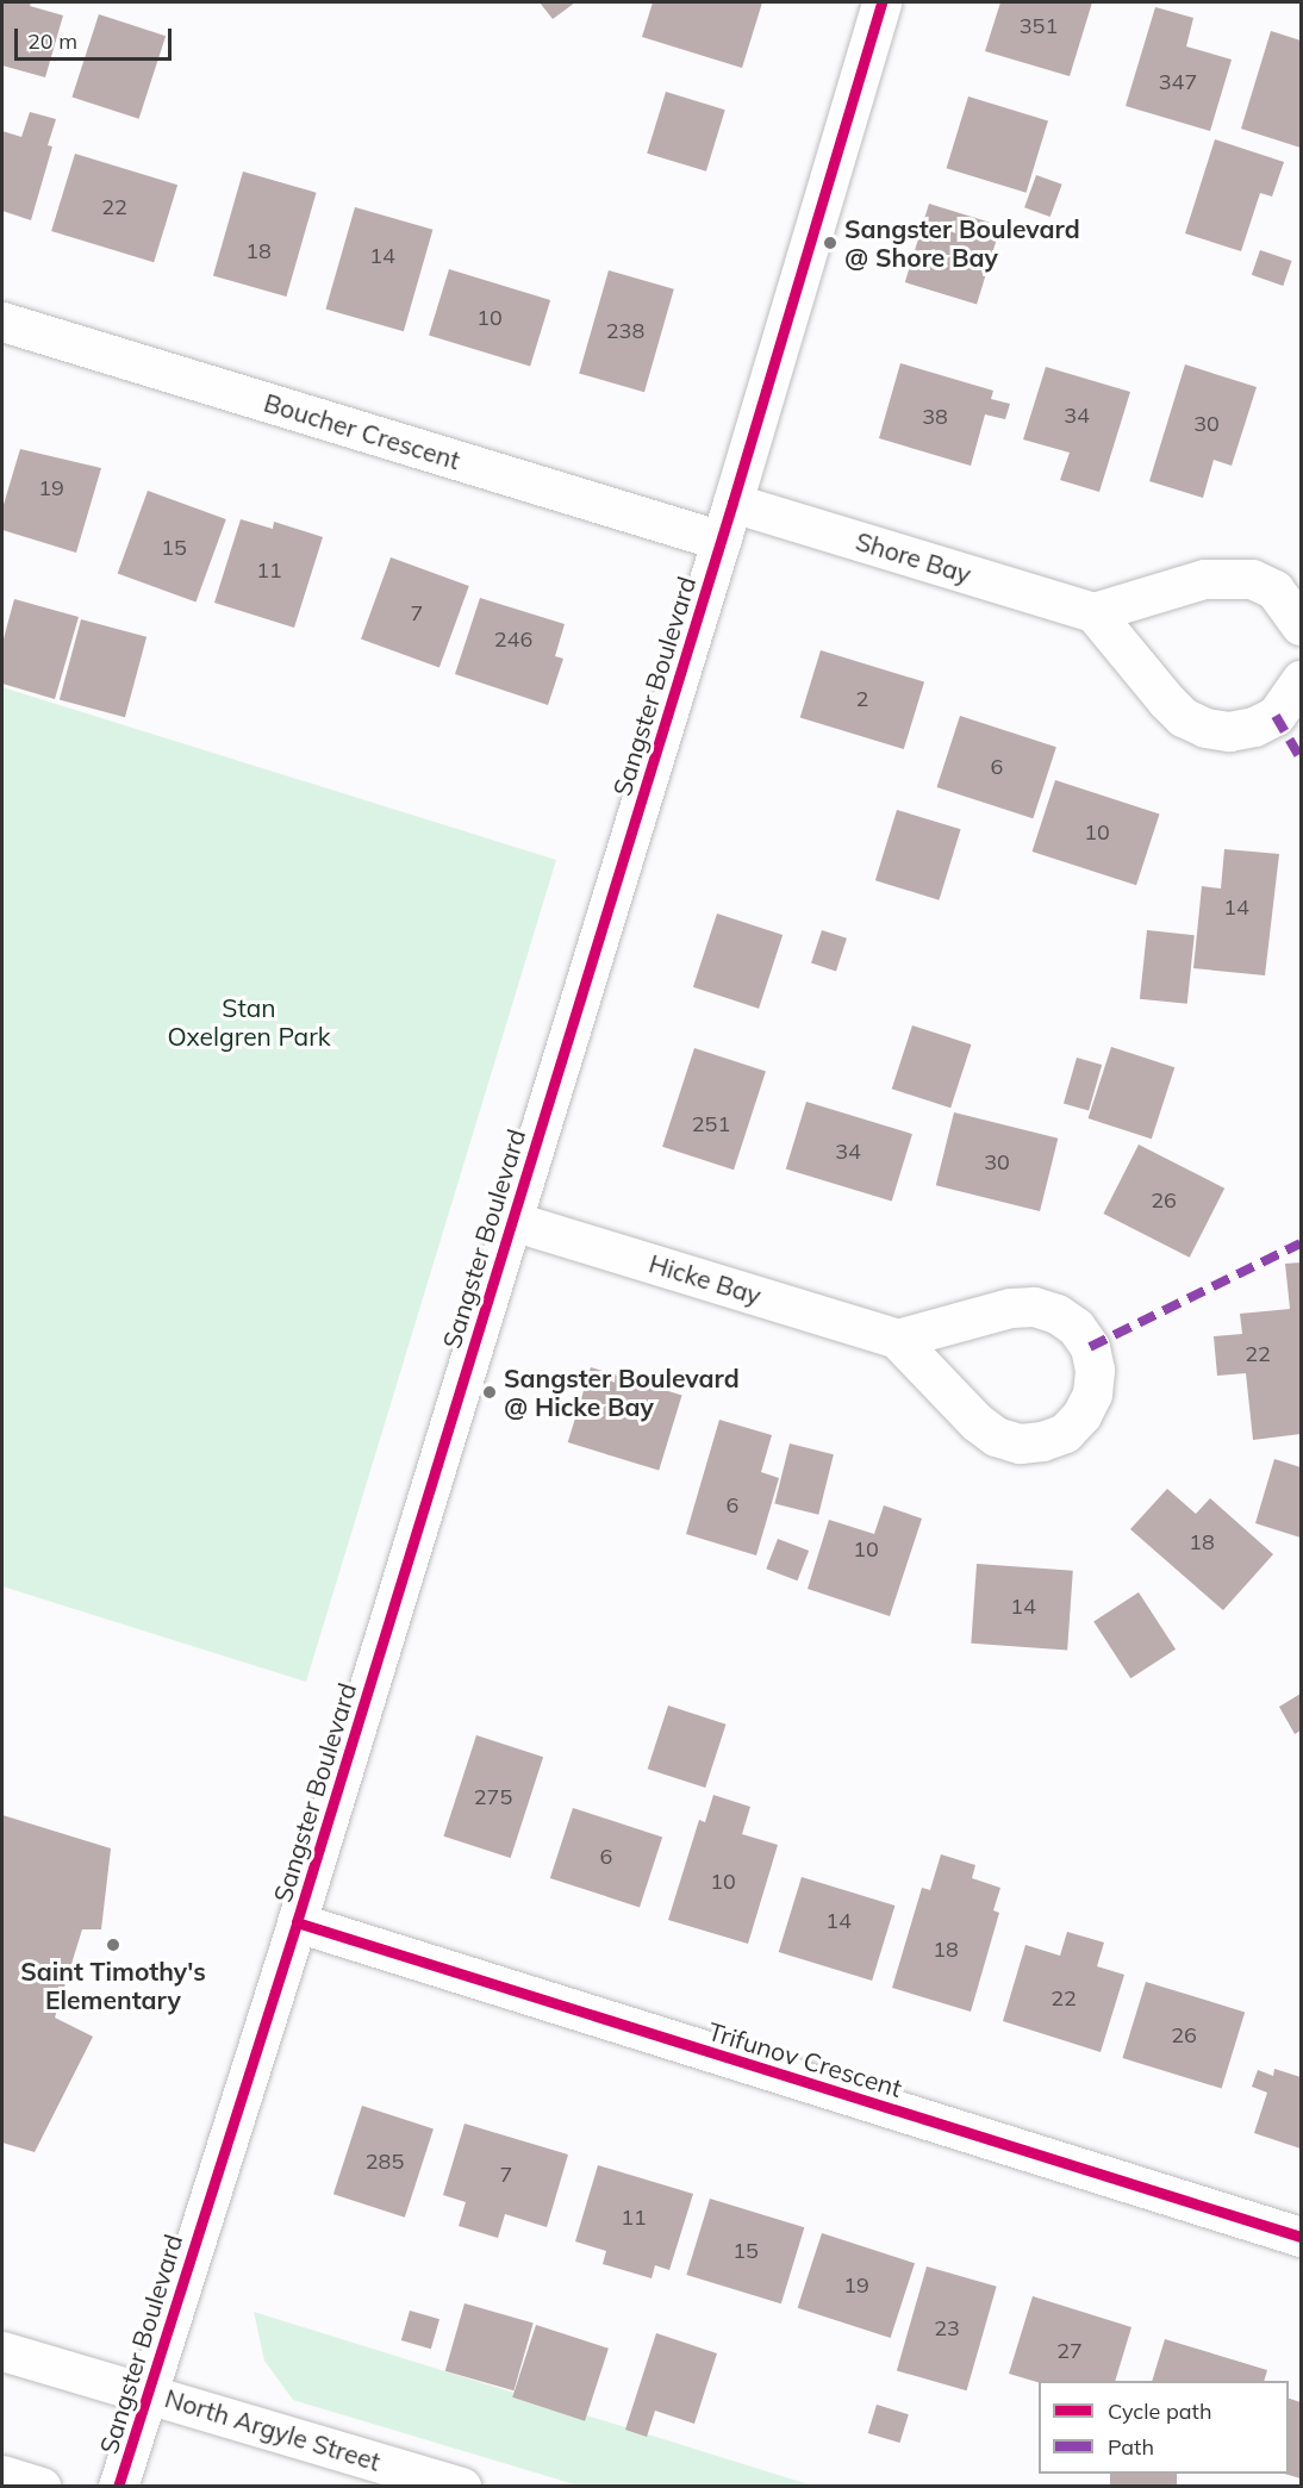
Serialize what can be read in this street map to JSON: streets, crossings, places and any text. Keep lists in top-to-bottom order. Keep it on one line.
{"streets":{"street":["Boucher Crescent","Shore Bay","Sangster Boulevard","Hicke Bay","Trifunov Crescent","North Argyle Street"]},"crossings":[["Boucher Crescent","Sangster Boulevard"],["Shore Bay","Sangster Boulevard"],["Sangster Boulevard","Hicke Bay"],["Sangster Boulevard","Trifunov Crescent"],["Sangster Boulevard","North Argyle Street"]],"parks":["Stan Oxelgren Park"],"places":["Sangster Boulevard @ Shore Bay","Sangster Boulevard @ Hicke Bay","Saint Timothy's Elementary"],"house_numbers":["351","347","22","18","14","10","238","34","38","30","19","15","11","7","246","2","6","10","14","251","34","30","26","22","6","18","10","14","275","6","10","14","18","22","26","285","7","11","15","19","23","27"],"legend":["Cycle path","Path"],"scale_bar":"20 m"}
